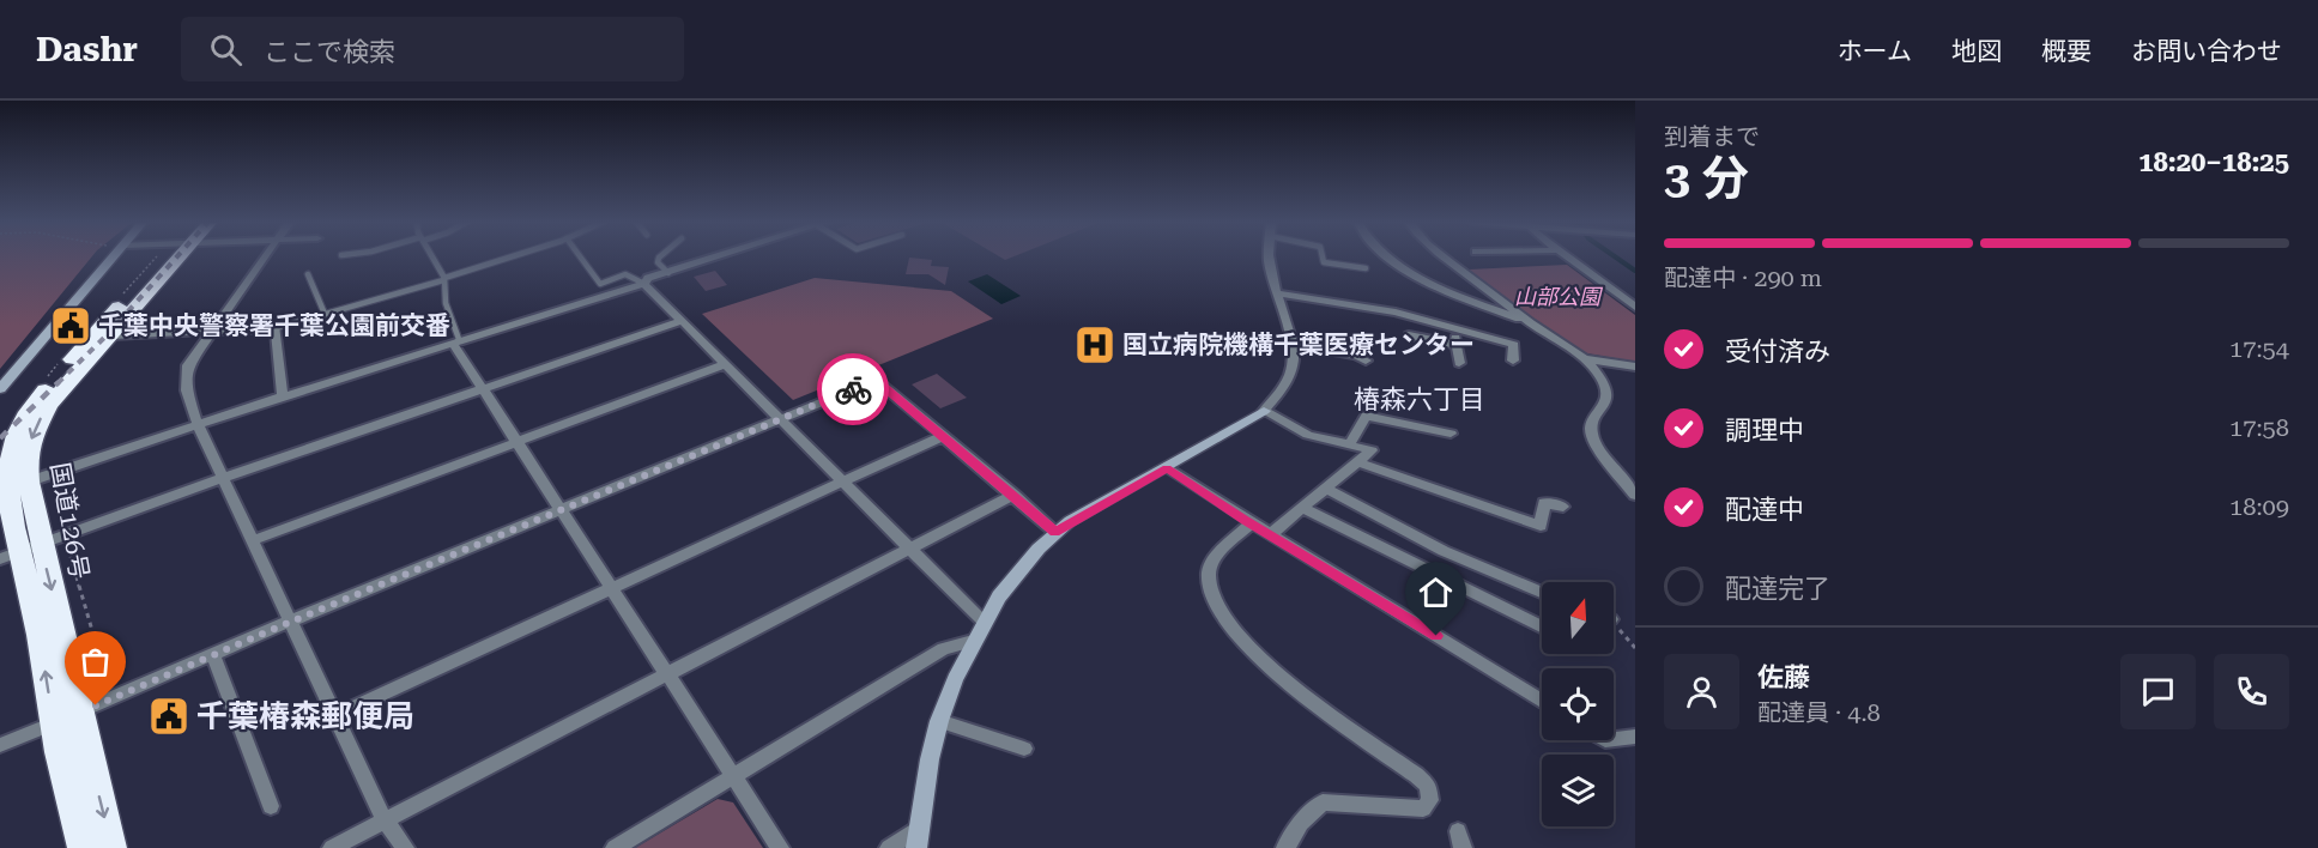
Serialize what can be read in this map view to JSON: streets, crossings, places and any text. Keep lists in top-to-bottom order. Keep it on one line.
{"streets":{"highway":["国道126号"]},"districts":["椿森六丁目"],"parks":["山部公園"],"places":{"public building":["千葉中央警察署千葉公園前交番","千葉椿森郵便局"],"hospital":["国立病院機構千葉医療センター"]},"north":"top","page":{"header":"Dashr","search":"ここで検索","nav":["ホーム","地図","概要","お問い合わせ"],"heading":["3 分","到着まで","18:20–18:25"],"panel":["佐藤","配達員 · 4.8"],"bar":"配達中 · 290 m","list":[["受付済み","17:54"],["調理中","17:58"],["配達中","18:09"],"配達完了"]}}
